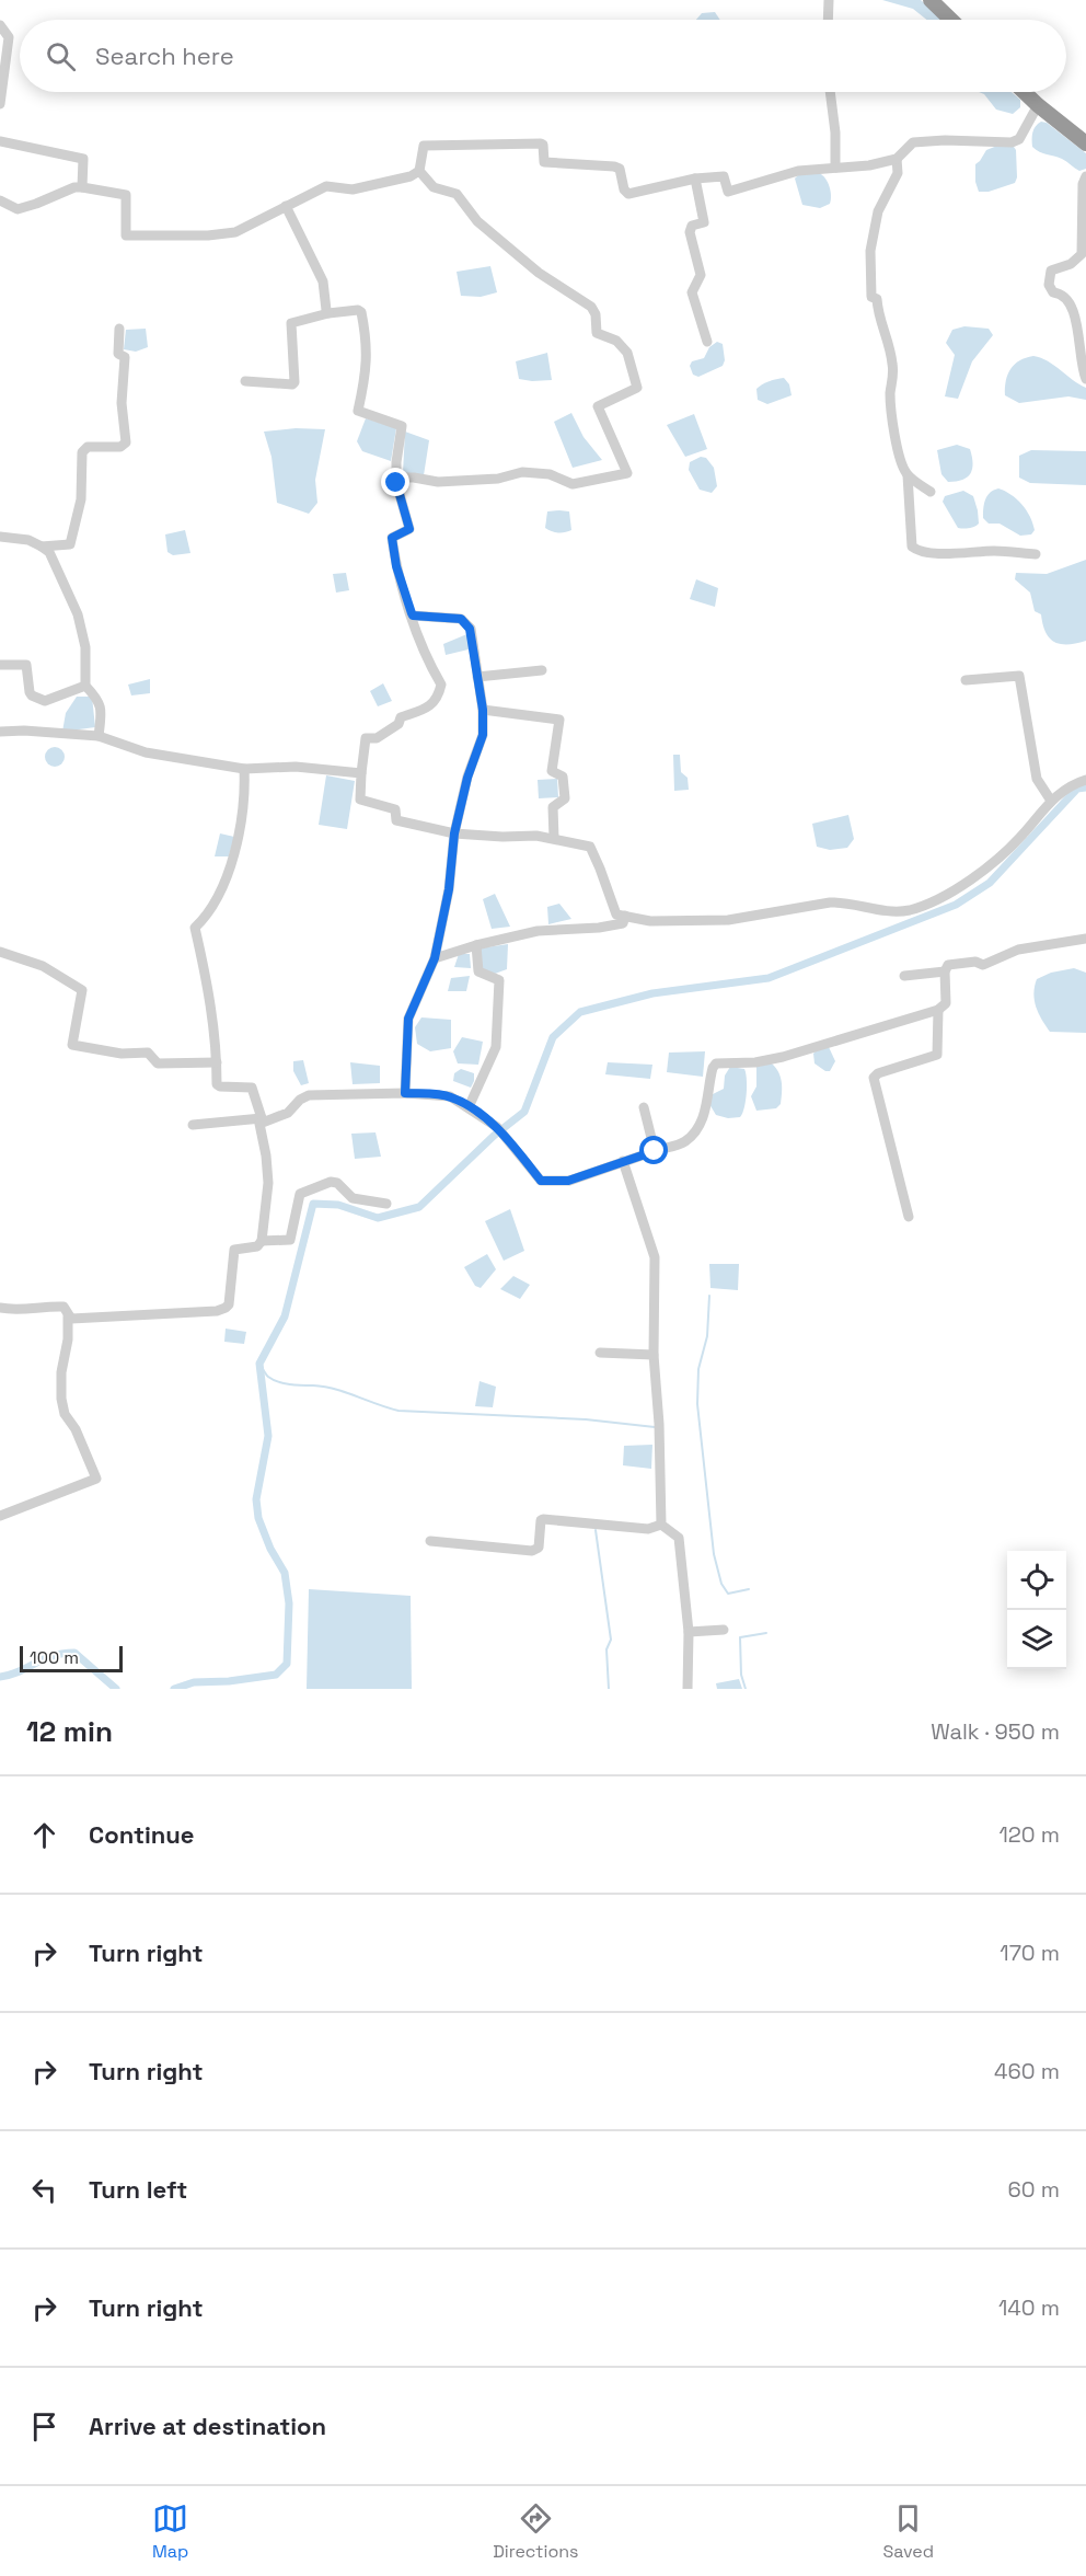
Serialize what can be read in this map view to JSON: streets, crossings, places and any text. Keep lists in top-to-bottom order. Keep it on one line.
{"scale_bar":"100 m","page":{"search":"Search here","scale":"100 m","heading":["12 min","Walk · 950 m"],"list":[["Continue","120 m"],["Turn right","170 m"],["Turn right","460 m"],["Turn left","60 m"],["Turn right","140 m"],"Arrive at destination"],"nav":["Map","Directions","Saved"]}}
